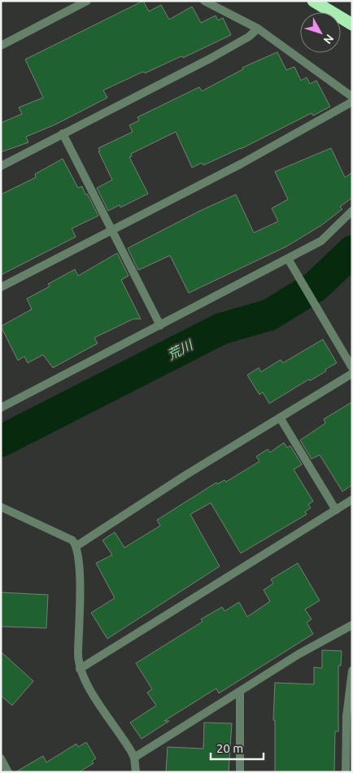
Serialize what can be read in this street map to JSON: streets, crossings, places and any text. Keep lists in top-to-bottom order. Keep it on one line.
{"water":["荒川"],"scale_bar":"20 m","north":"bottom right"}
